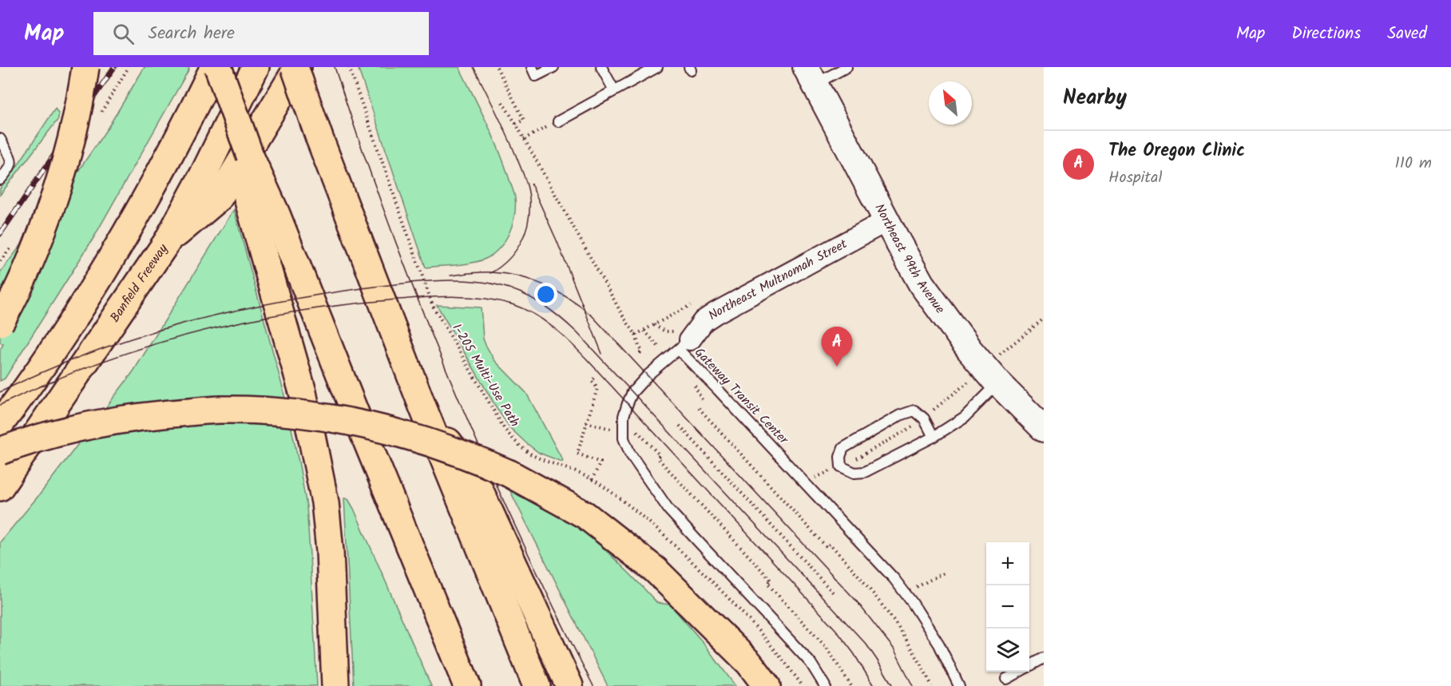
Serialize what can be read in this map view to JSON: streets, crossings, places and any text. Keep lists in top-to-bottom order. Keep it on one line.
{"streets":{"highway":["Banfield Freeway"],"street":["Northeast 99th Avenue","Northeast Multnomah Street"],"lane":["Gateway Transit Center"],"path":["I-205 Multi-Use Path"]},"crossings":[["Northeast 99th Avenue","Northeast Multnomah Street"],["Northeast Multnomah Street","Gateway Transit Center"]],"north":"top left","page":{"header":"Map","search":"Search here","nav":["Map","Directions","Saved"],"heading":"Nearby","list":[{"mark":"A","name":"The Oregon Clinic","note":"Hospital","value":"110 m"}],"pins":"A","map_buttons":["+","−"]}}
